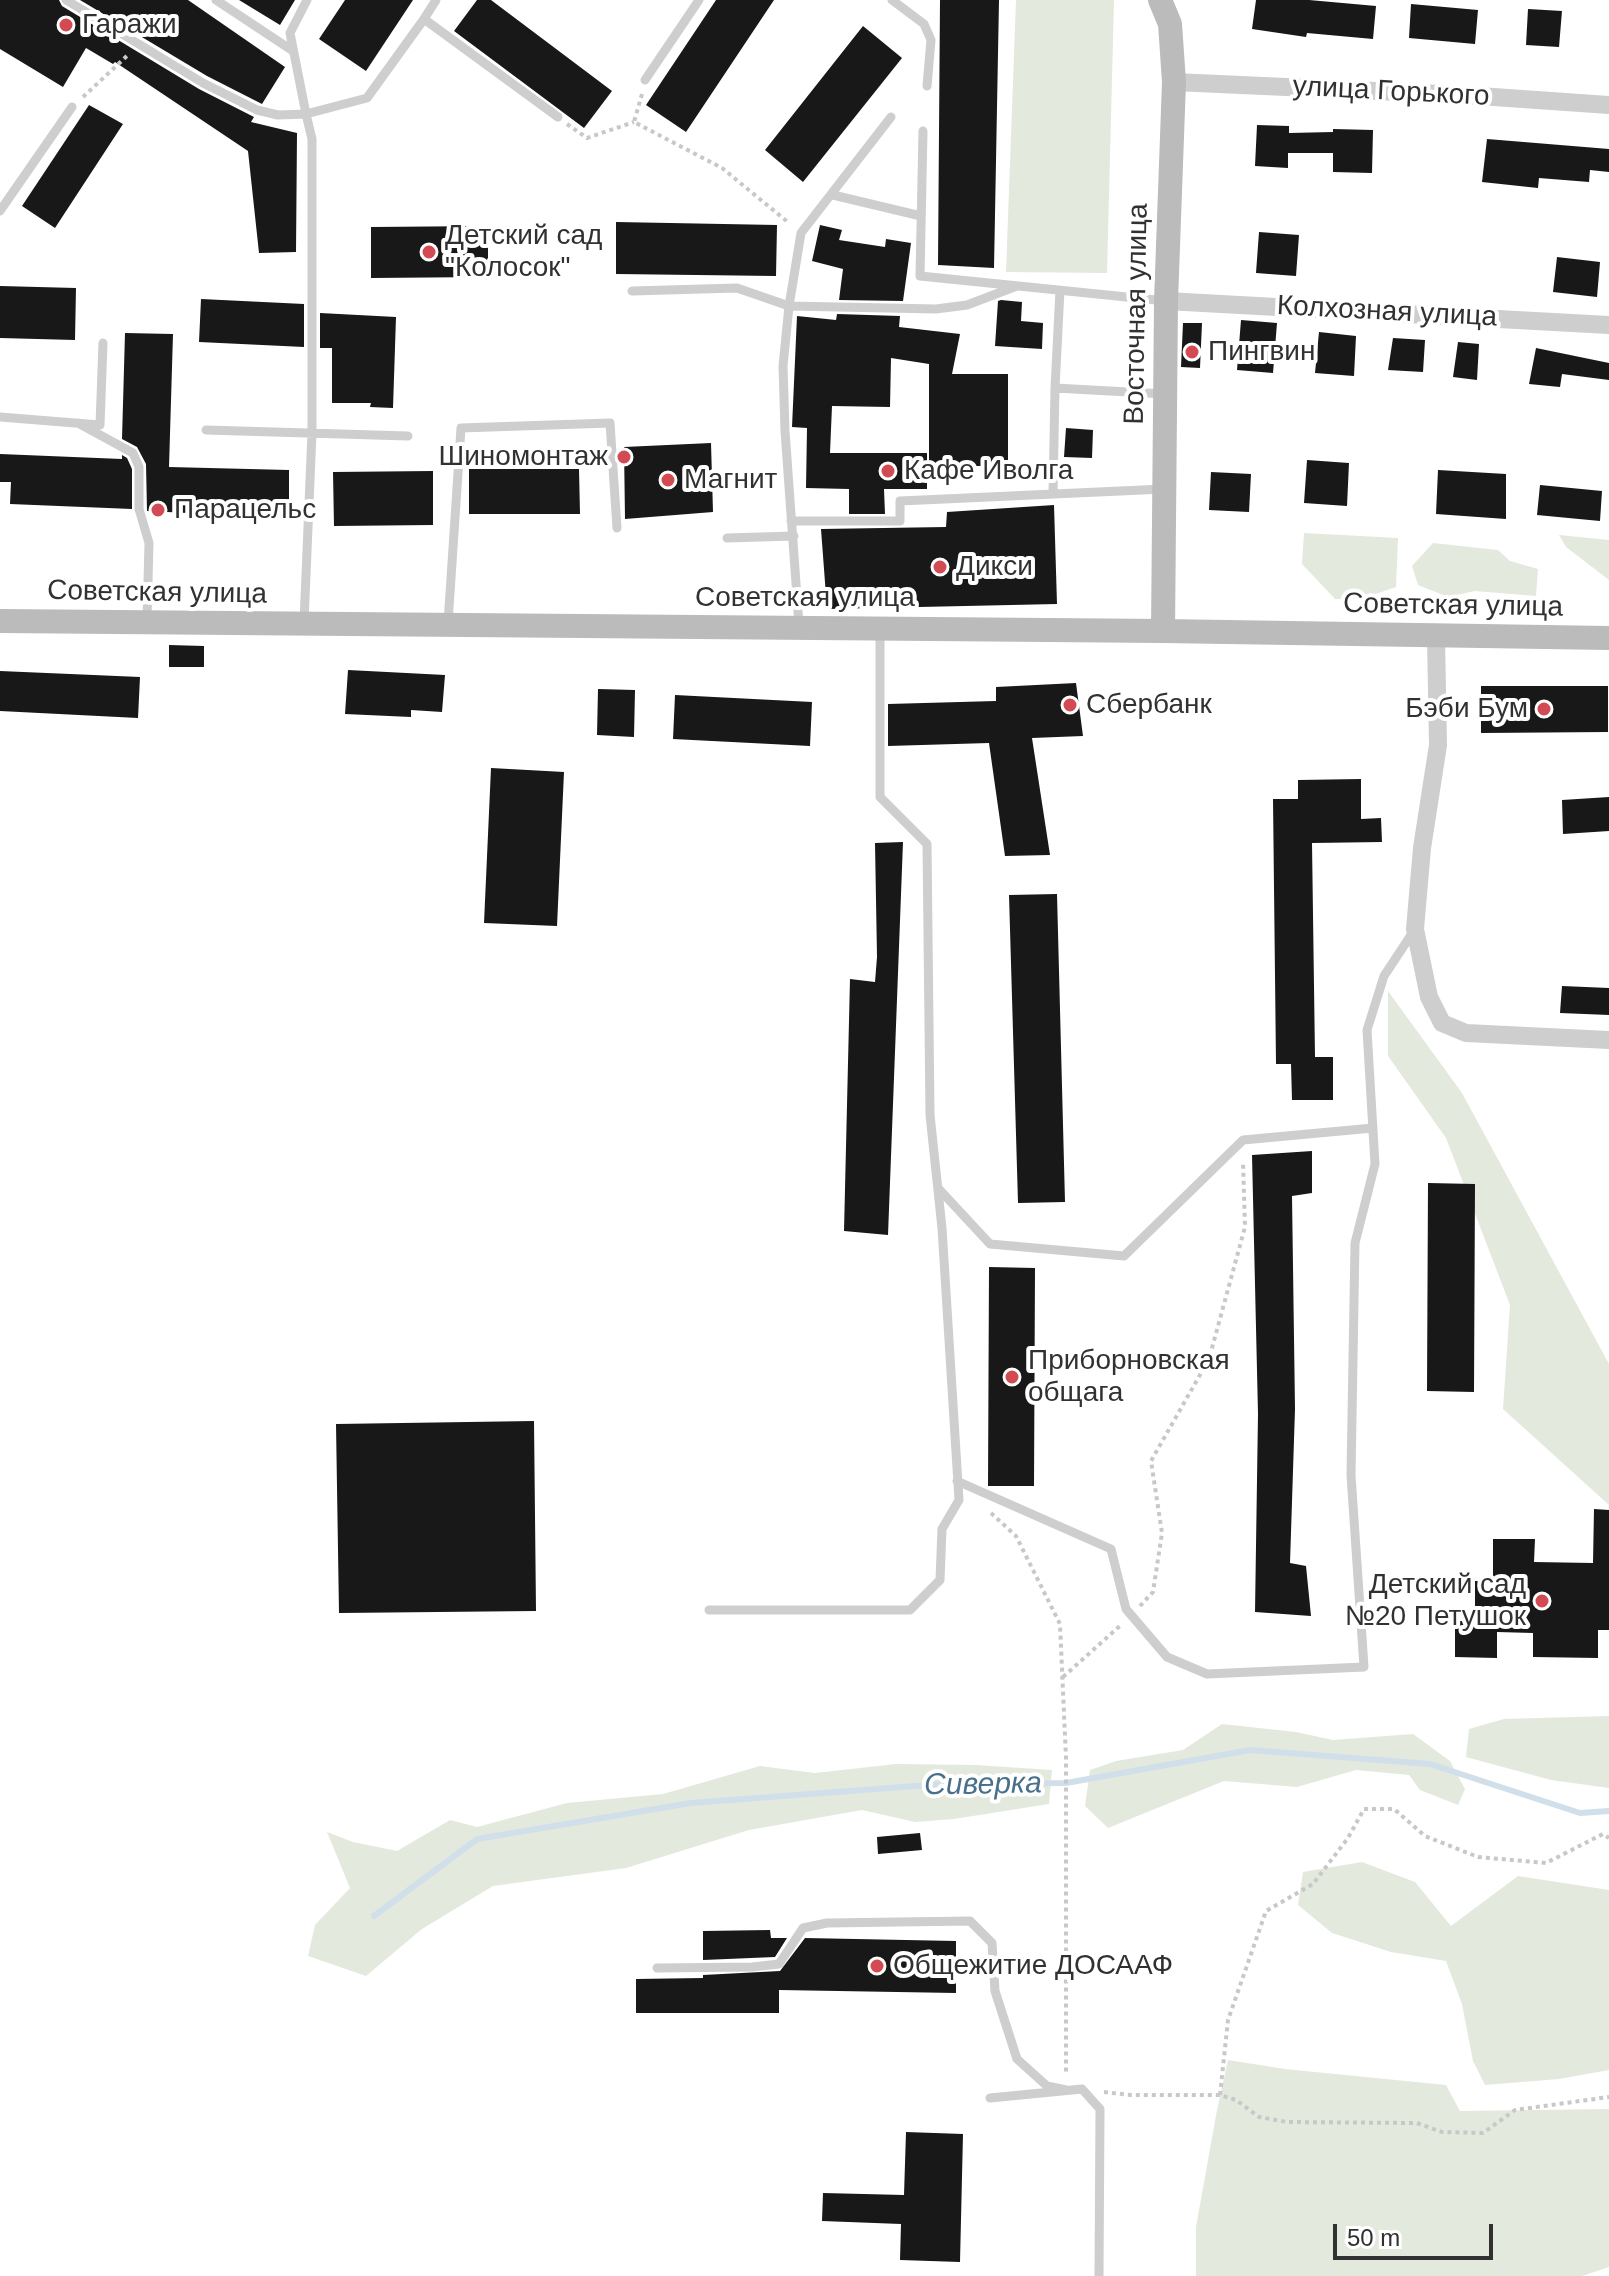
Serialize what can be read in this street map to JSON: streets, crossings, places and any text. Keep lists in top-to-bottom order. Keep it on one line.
{"streets":{"main road":["Восточная улица","Советская улица"],"street":["улица Горького","Колхозная улица"]},"crossings":[["улица Горького","Восточная улица"],["Колхозная улица","Восточная улица"],["Восточная улица","Советская улица"]],"water":["Сиверка"],"places":["Гаражи","Детский сад \"Колосок\"","Пингвин","Шиномонтаж","Кафе Иволга","Магнит","Парацельс","Дикси","Сбербанк","Бэби Бум","Приборновская общага","Детский сад №20 Петушок","Общежитие ДОСААФ"],"scale_bar":"50 m"}
